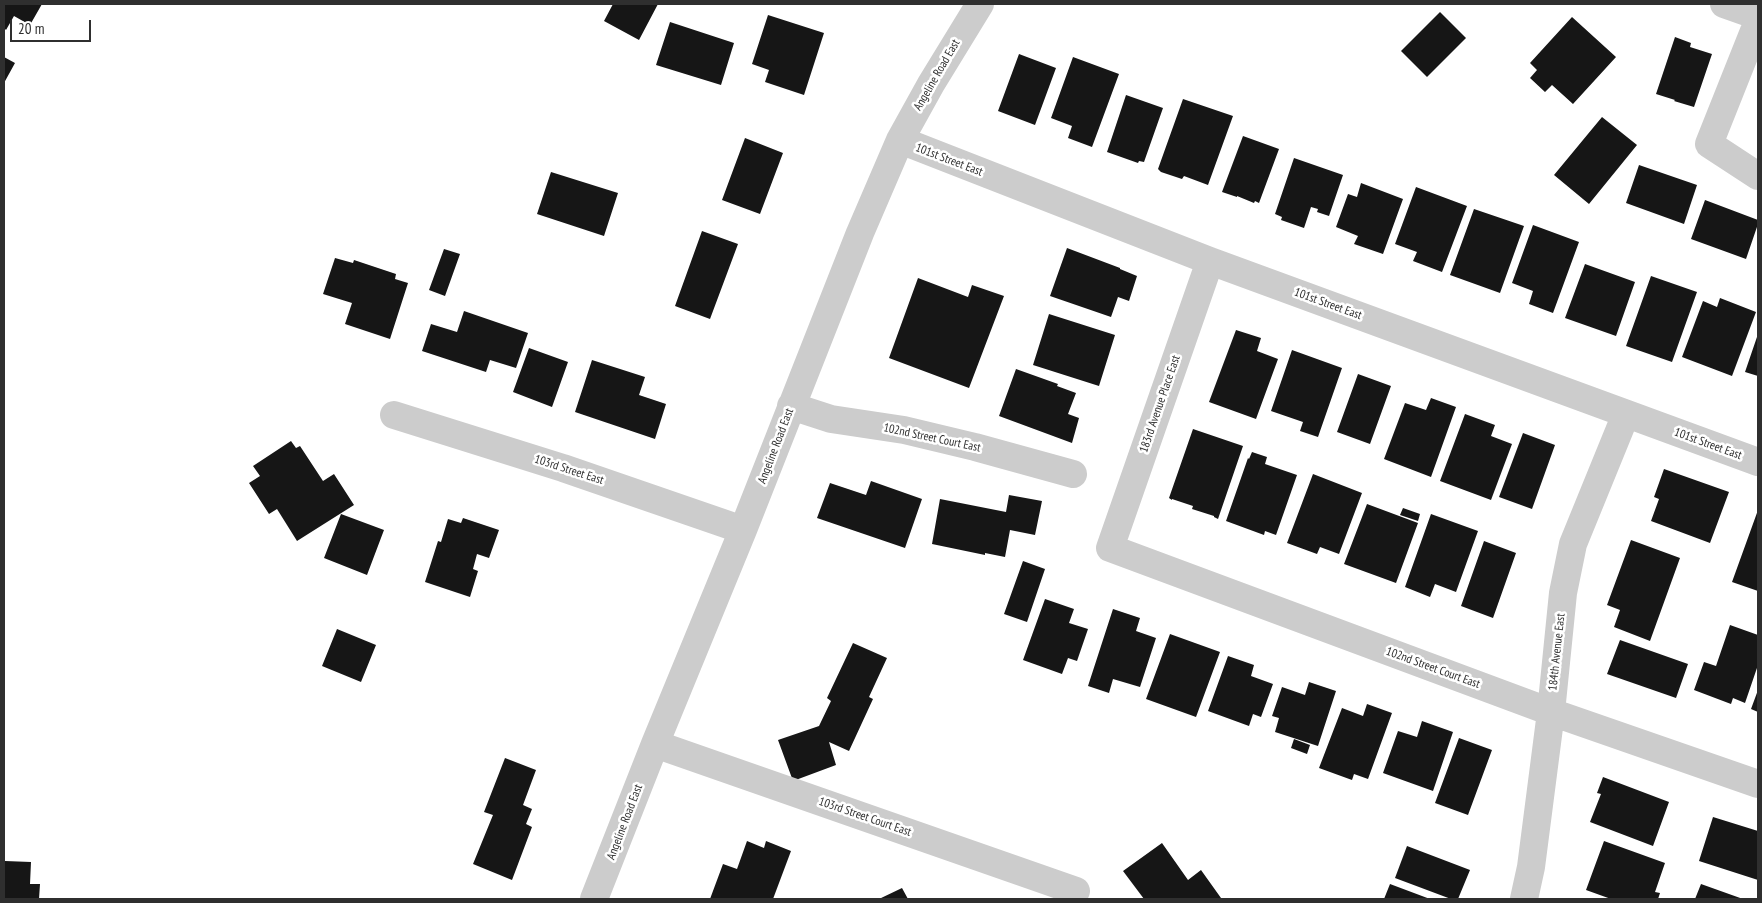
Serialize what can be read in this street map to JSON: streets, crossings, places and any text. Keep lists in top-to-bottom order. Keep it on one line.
{"streets":{"street":["Angeline Road East","101st Street East","183rd Avenue Place East","102nd Street Court East","103rd Street East","184th Avenue East","103rd Street Court East"]},"crossings":[["Angeline Road East","101st Street East"],["Angeline Road East","102nd Street Court East"],["Angeline Road East","103rd Street East"],["Angeline Road East","103rd Street Court East"],["101st Street East","183rd Avenue Place East"],["101st Street East","184th Avenue East"],["183rd Avenue Place East","102nd Street Court East"],["102nd Street Court East","184th Avenue East"]],"scale_bar":"20 m"}
